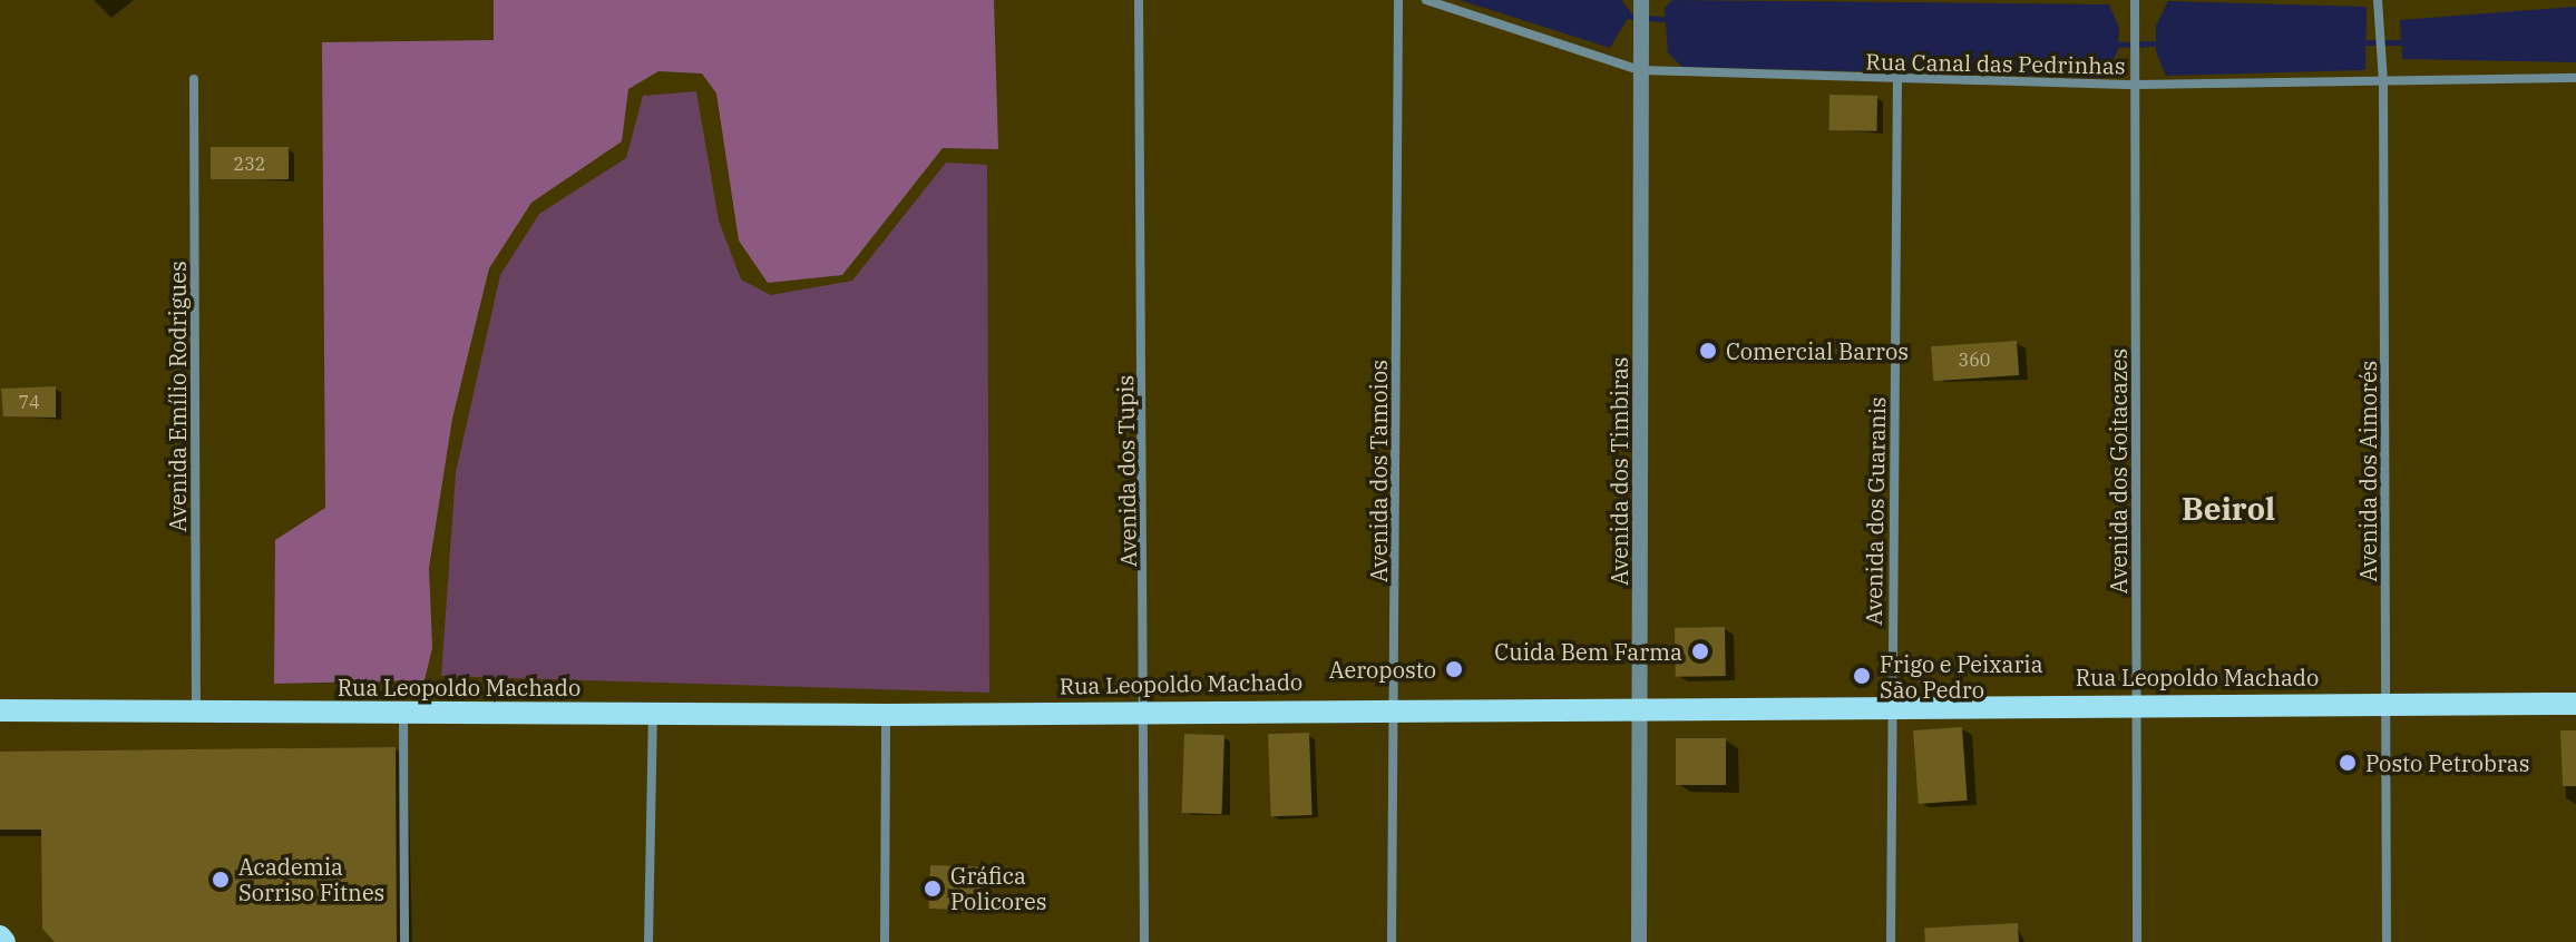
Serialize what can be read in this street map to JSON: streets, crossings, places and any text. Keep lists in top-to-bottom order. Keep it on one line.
{"streets":{"main road":["Rua Leopoldo Machado"],"street":["Rua Canal das Pedrinhas","Avenida Emílio Rodrigues","Avenida dos Tupis","Avenida dos Tamoios","Avenida dos Timbiras","Avenida dos Goitacazes","Avenida dos Aimorés","Avenida dos Guaranis"]},"crossings":[["Rua Canal das Pedrinhas","Avenida dos Timbiras"],["Rua Canal das Pedrinhas","Avenida dos Goitacazes"],["Rua Canal das Pedrinhas","Avenida dos Aimorés"],["Rua Canal das Pedrinhas","Avenida dos Guaranis"],["Avenida Emílio Rodrigues","Rua Leopoldo Machado"],["Avenida dos Tupis","Rua Leopoldo Machado"],["Avenida dos Tamoios","Rua Leopoldo Machado"],["Avenida dos Timbiras","Rua Leopoldo Machado"],["Avenida dos Goitacazes","Rua Leopoldo Machado"],["Avenida dos Aimorés","Rua Leopoldo Machado"],["Avenida dos Guaranis","Rua Leopoldo Machado"]],"districts":["Beirol"],"places":["Comercial Barros","Cuida Bem Farma","Aeroposto","Frigo e Peixaria São Pedro","Posto Petrobras","Academia Sorriso Fitnes","Gráfica Policores"],"house_numbers":["232","360","74"]}
